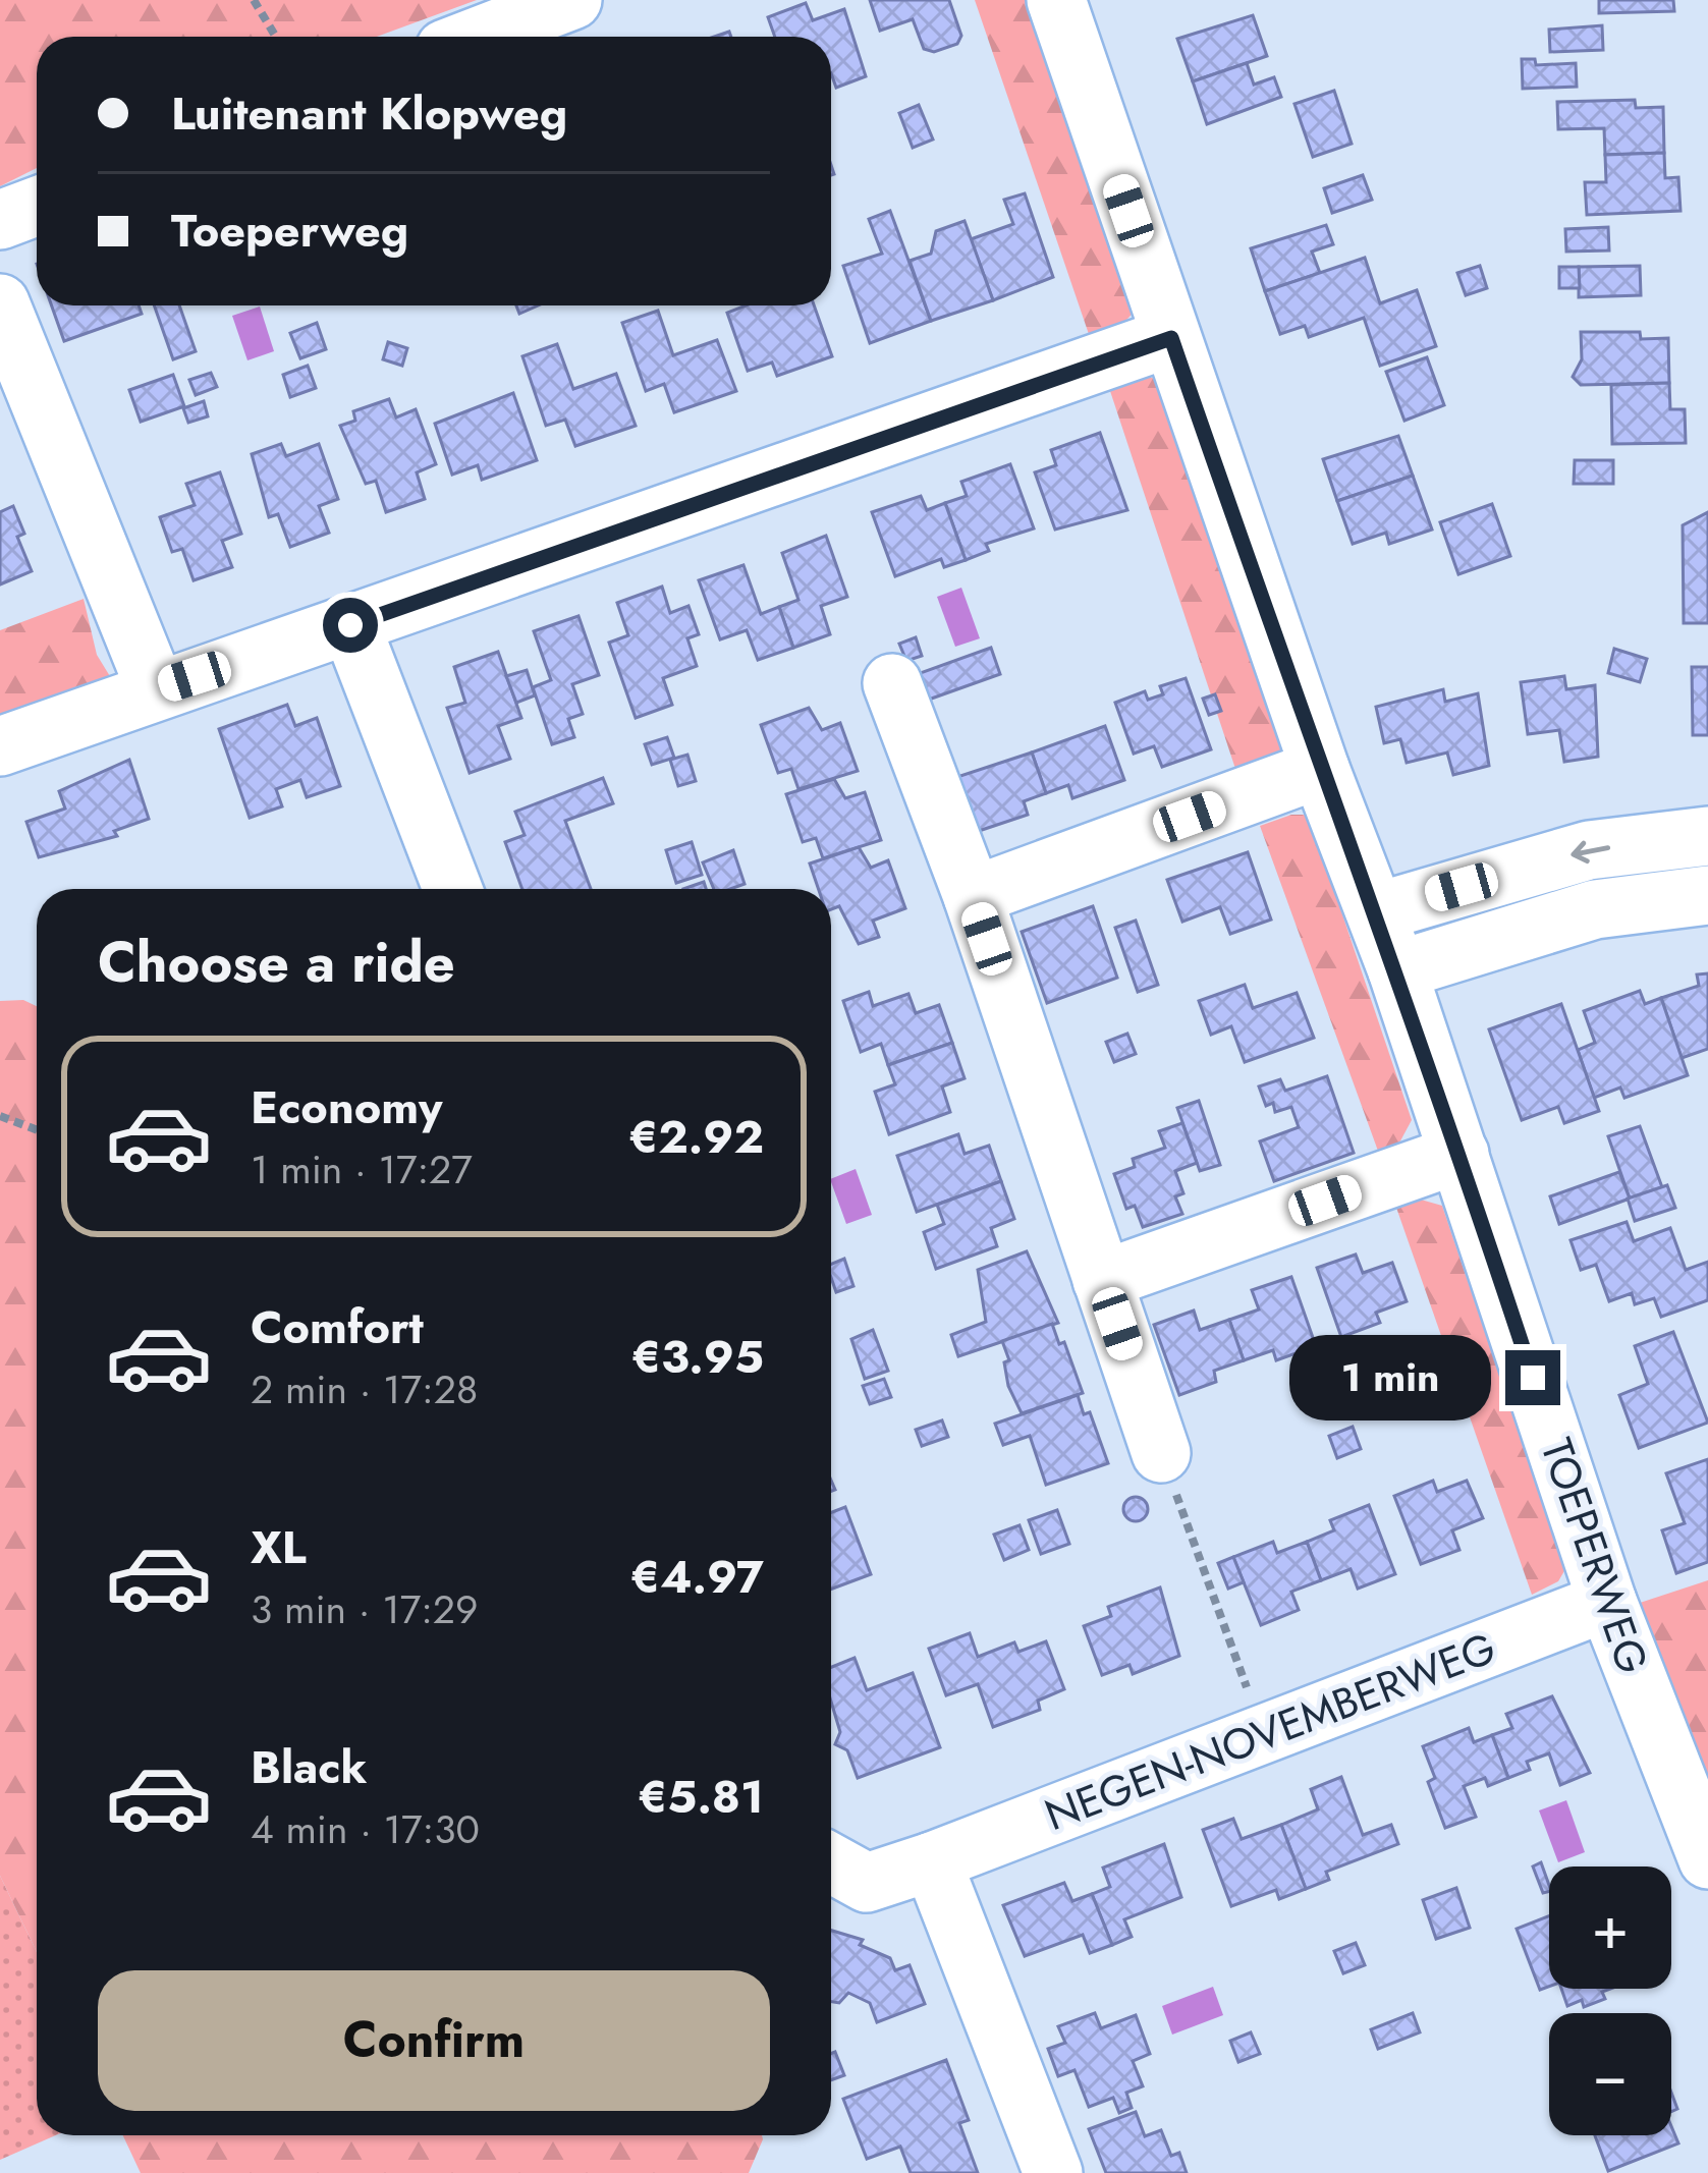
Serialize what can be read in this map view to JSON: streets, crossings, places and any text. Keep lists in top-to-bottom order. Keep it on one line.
{"streets":{"street":["TOEPERWEG","NEGEN-NOVEMBERWEG"]},"crossings":[["TOEPERWEG","NEGEN-NOVEMBERWEG"]],"page":{"banner":["Luitenant Klopweg","Toeperweg"],"heading":"Choose a ride","list":[{"name":"Economy","note":"1 min · 17:27","value":"€2.92"},{"name":"Comfort","note":"2 min · 17:28","value":"€3.95"},{"name":"XL","note":"3 min · 17:29","value":"€4.97"},{"name":"Black","note":"4 min · 17:30","value":"€5.81"}],"bubble":"1 min","map_buttons":["+","−"],"buttons":"Confirm"}}
